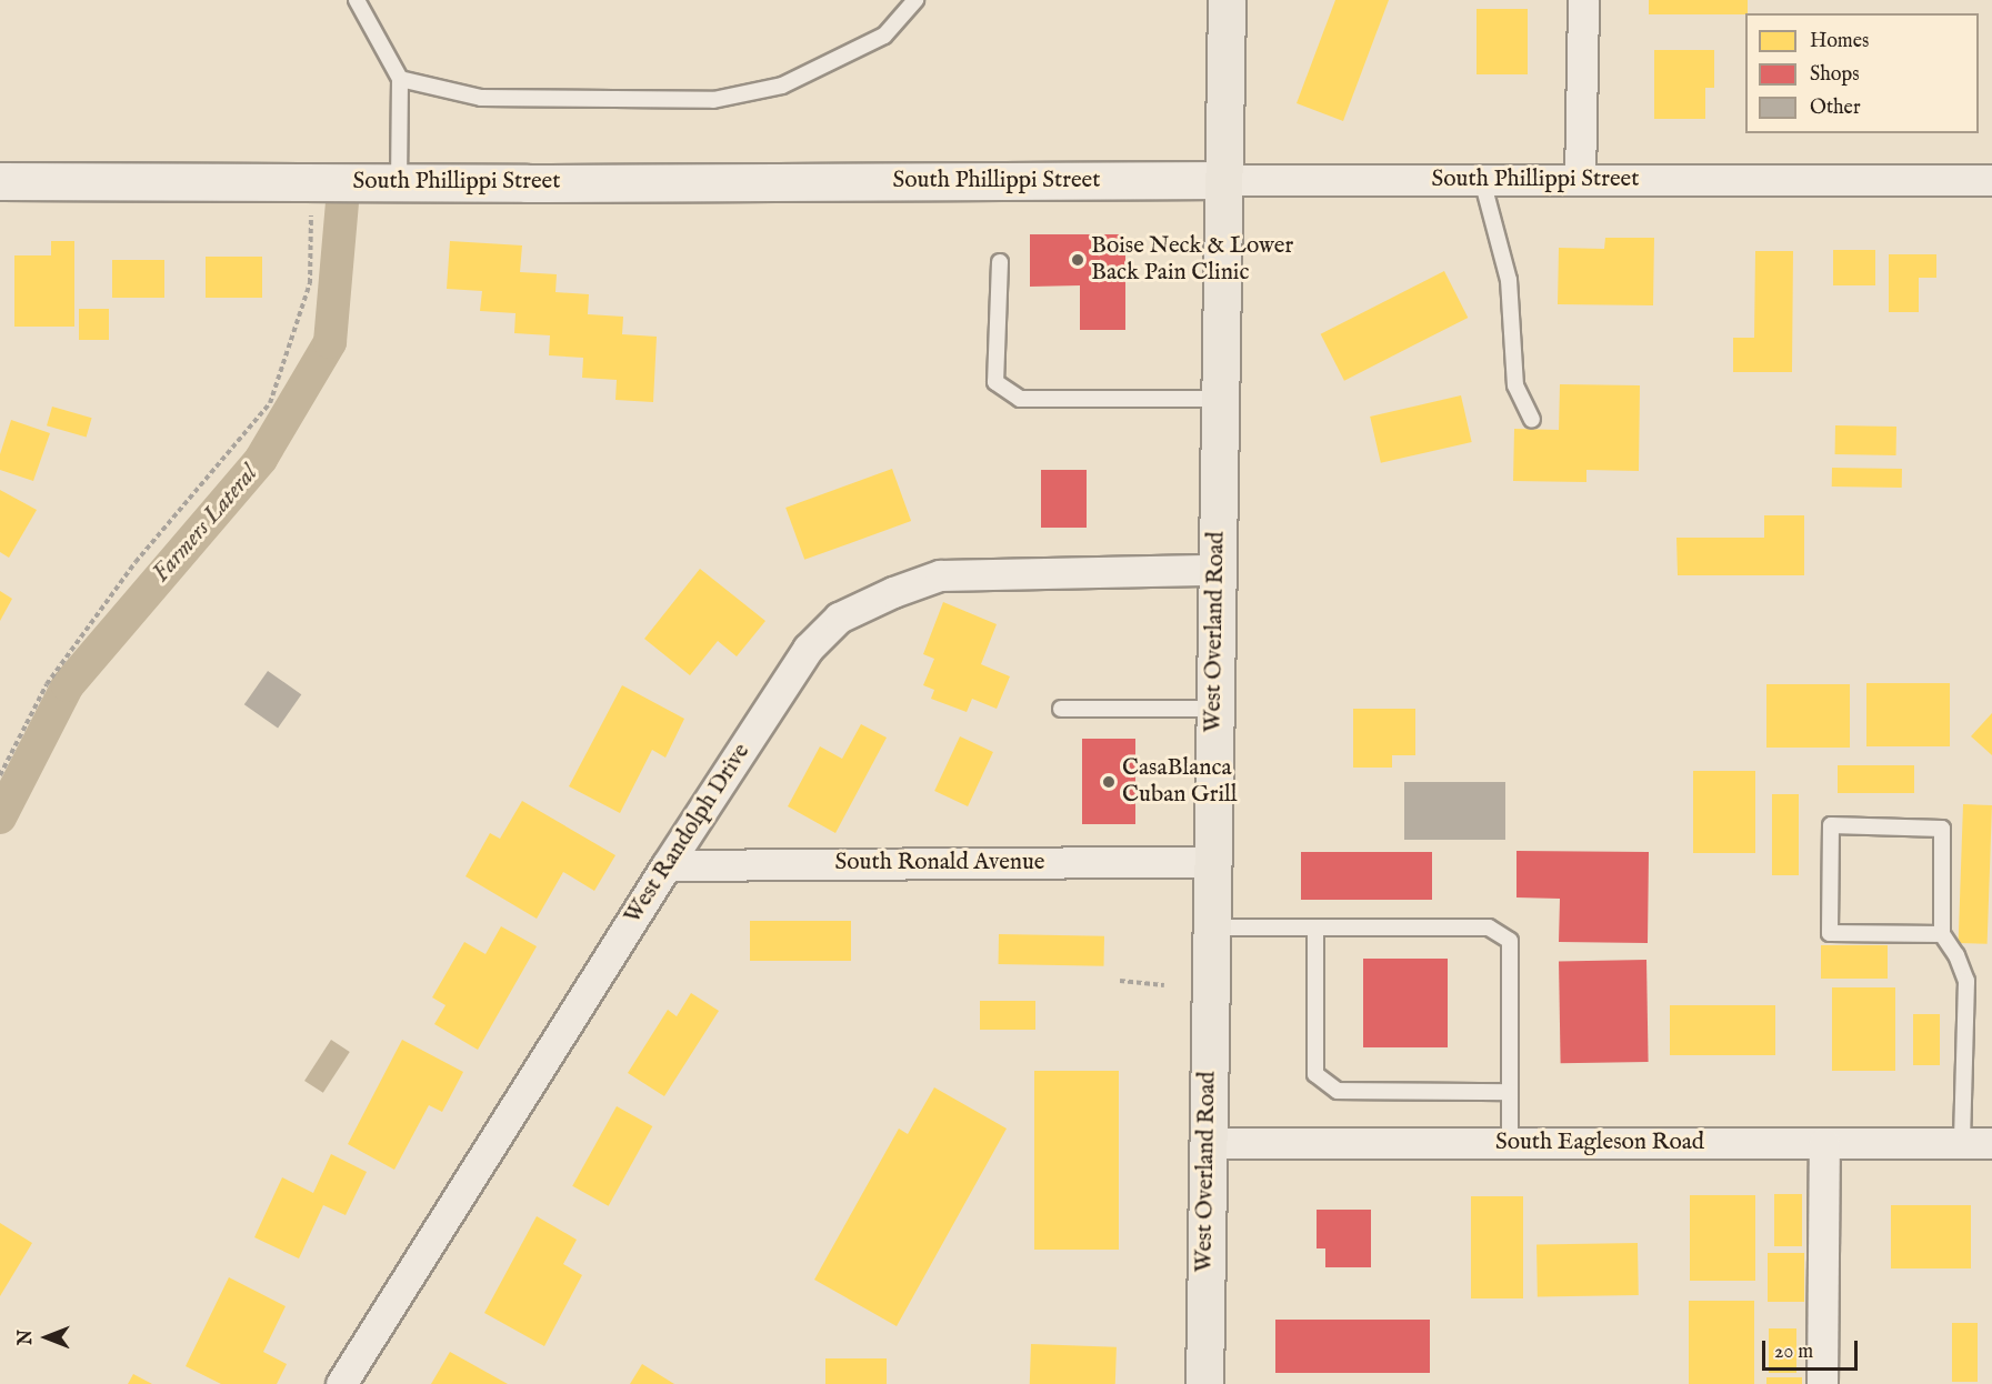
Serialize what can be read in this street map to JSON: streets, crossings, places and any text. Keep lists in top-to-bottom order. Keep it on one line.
{"streets":{"main road":["West Overland Road"],"street":["South Phillippi Street","West Randolph Drive","South Ronald Avenue","South Eagleson Road"]},"crossings":[["South Phillippi Street","West Overland Road"],["West Overland Road","West Randolph Drive"],["West Overland Road","South Ronald Avenue"],["West Overland Road","South Eagleson Road"],["West Randolph Drive","South Ronald Avenue"]],"water":["Farmers Lateral"],"places":["Boise Neck & Lower Back Pain Clinic","CasaBlanca Cuban Grill"],"legend":["Homes","Shops","Other"],"scale_bar":"20 m","north":"left"}
